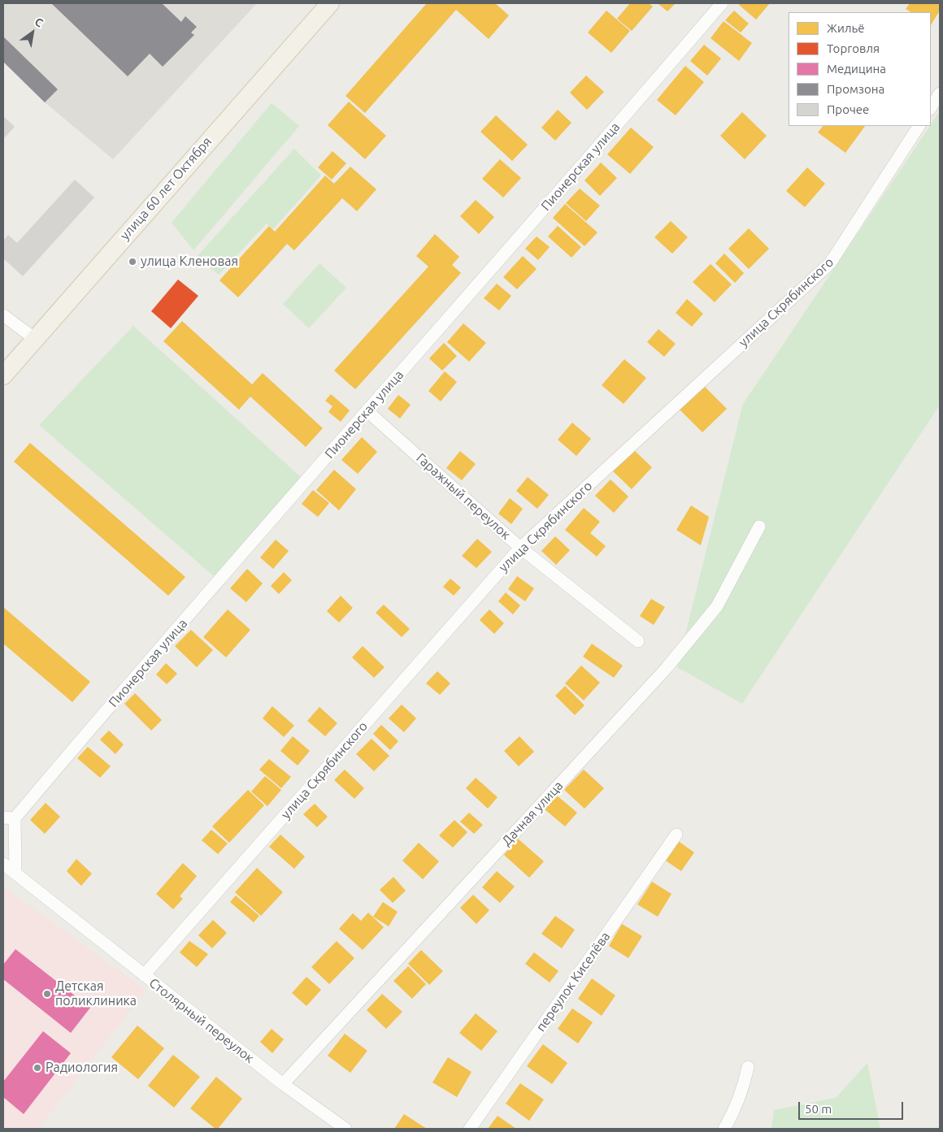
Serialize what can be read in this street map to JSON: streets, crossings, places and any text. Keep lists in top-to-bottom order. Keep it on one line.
{"streets":{"main road":["улица 60 лет Октября"],"street":["Пионерская улица","улица Скрябинского","Гаражный переулок","Дачная улица","переулок Киселёва","Столярный переулок"]},"crossings":[["Пионерская улица","Гаражный переулок"],["улица Скрябинского","Гаражный переулок"],["улица Скрябинского","Столярный переулок"],["Дачная улица","Столярный переулок"]],"places":["улица Кленовая","Детская поликлиника","Радиология"],"legend":["Жильё","Торговля","Медицина","Промзона","Прочее"],"scale_bar":"50 m","north":"top right"}
